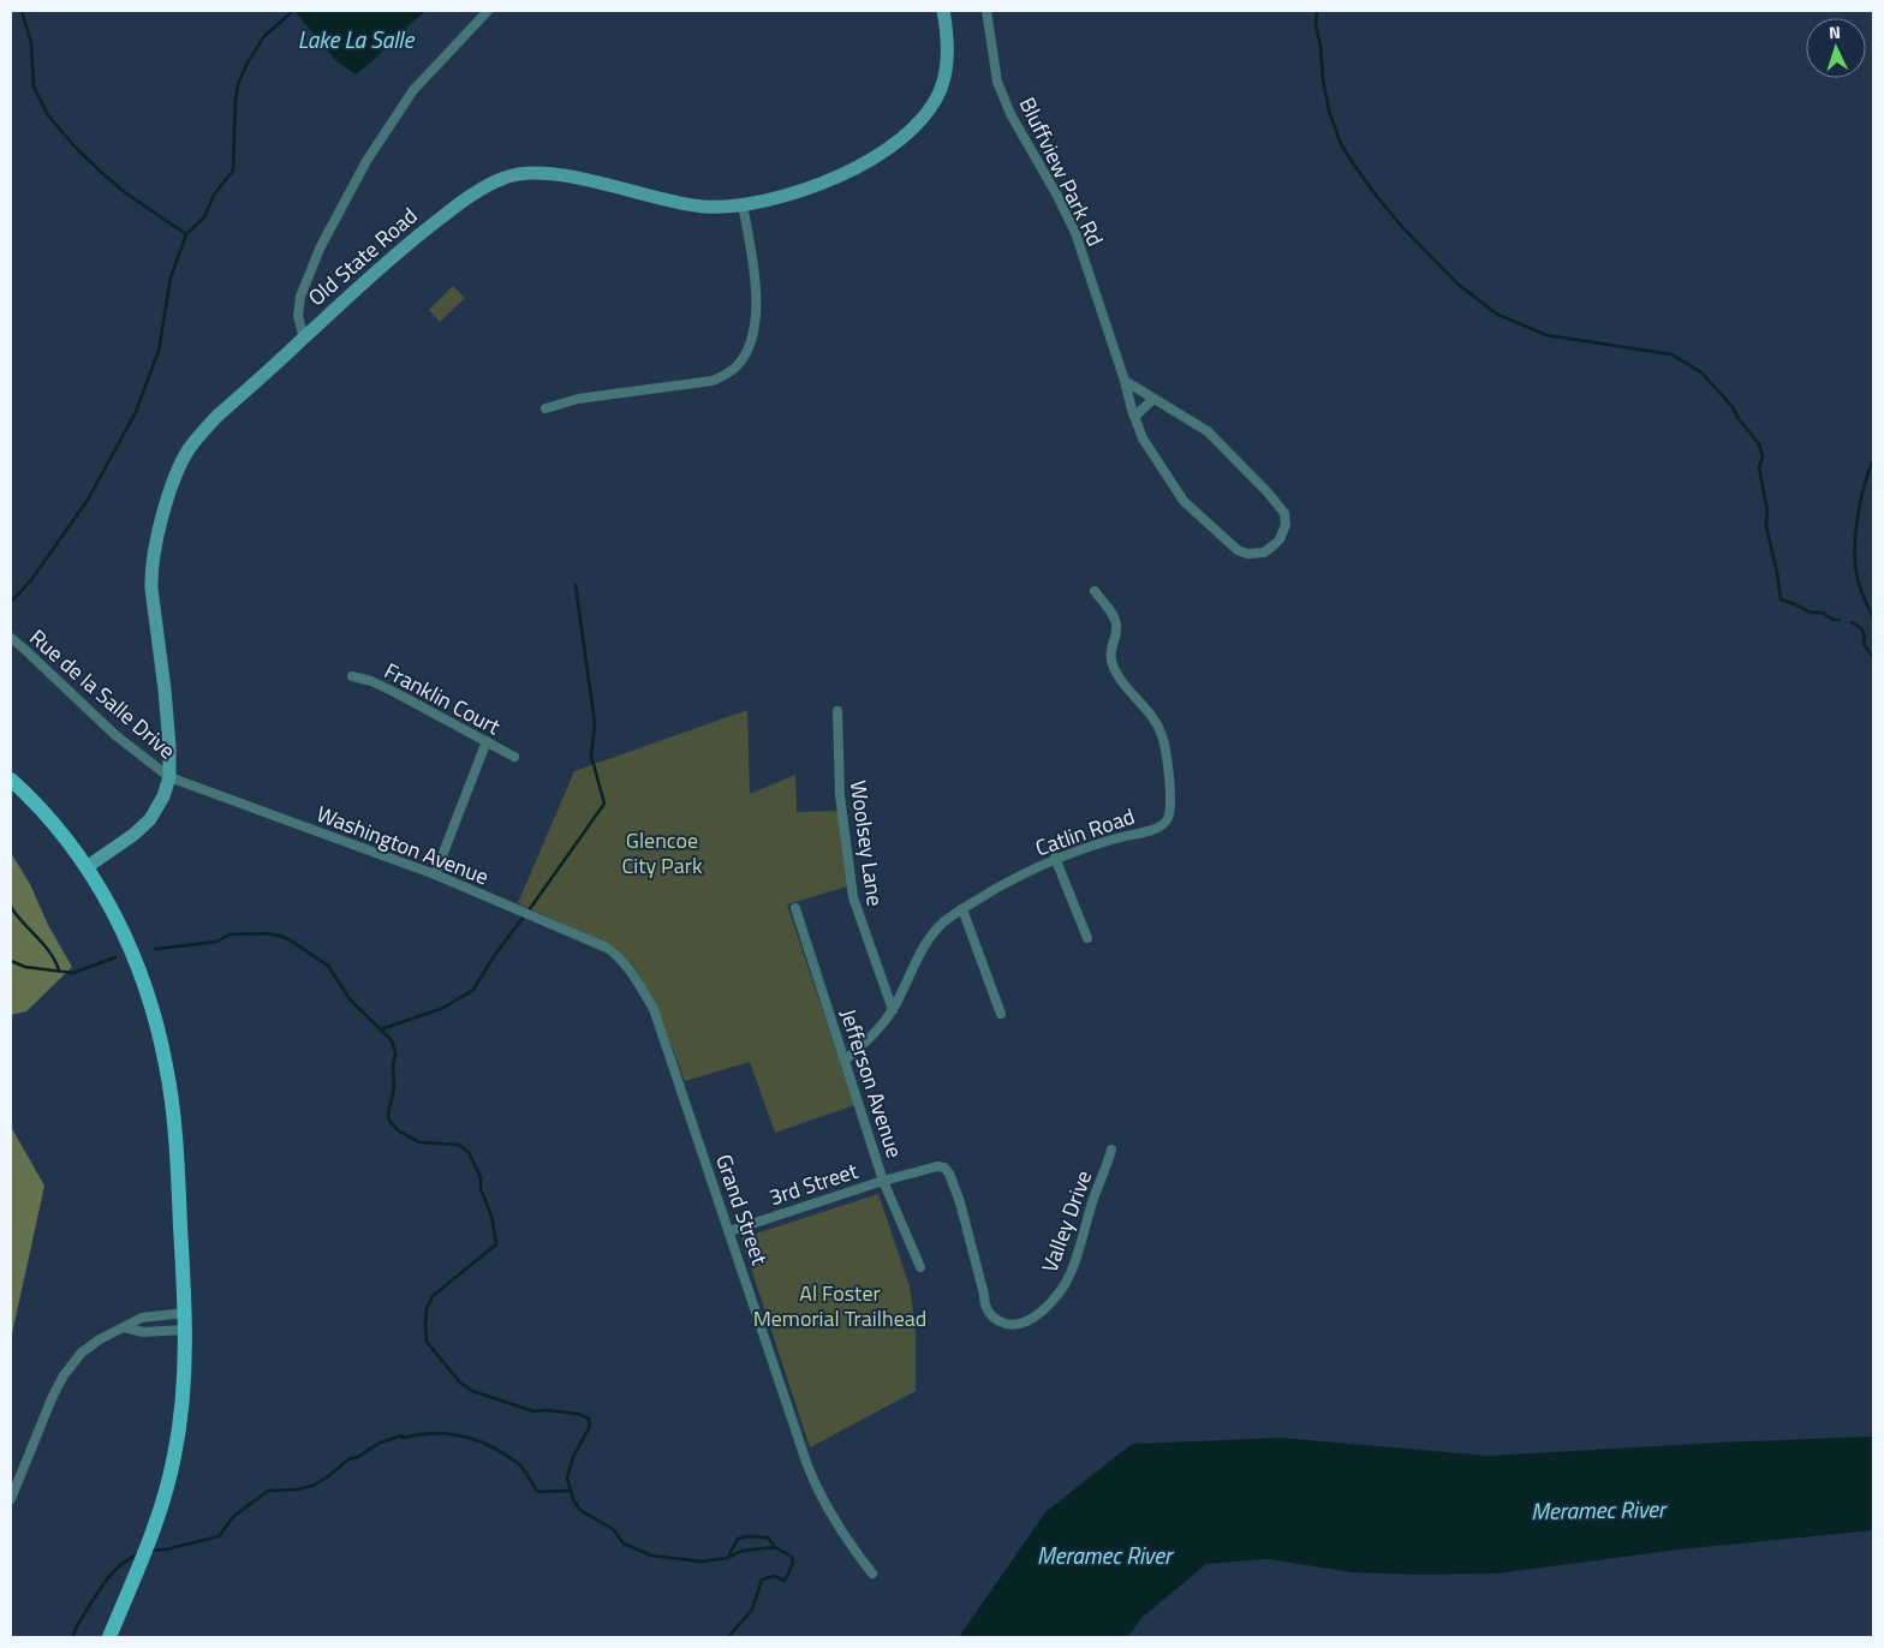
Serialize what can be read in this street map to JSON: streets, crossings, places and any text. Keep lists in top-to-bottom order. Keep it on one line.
{"streets":{"street":["Bluffview Park Rd","Old State Road","Rue de la Salle Drive","Franklin Court","Catlin Road","Woolsey Lane","Washington Avenue","Jefferson Avenue","3rd Street","Grand Street","Valley Drive"]},"crossings":[["Old State Road","Rue de la Salle Drive"],["Old State Road","Washington Avenue"],["Rue de la Salle Drive","Washington Avenue"],["Catlin Road","Woolsey Lane"],["Catlin Road","Jefferson Avenue"],["Washington Avenue","Grand Street"],["Jefferson Avenue","3rd Street"],["3rd Street","Grand Street"],["3rd Street","Valley Drive"]],"water":["Lake La Salle","Meramec River"],"parks":["Glencoe City Park","Al Foster Memorial Trailhead"],"north":"top"}
